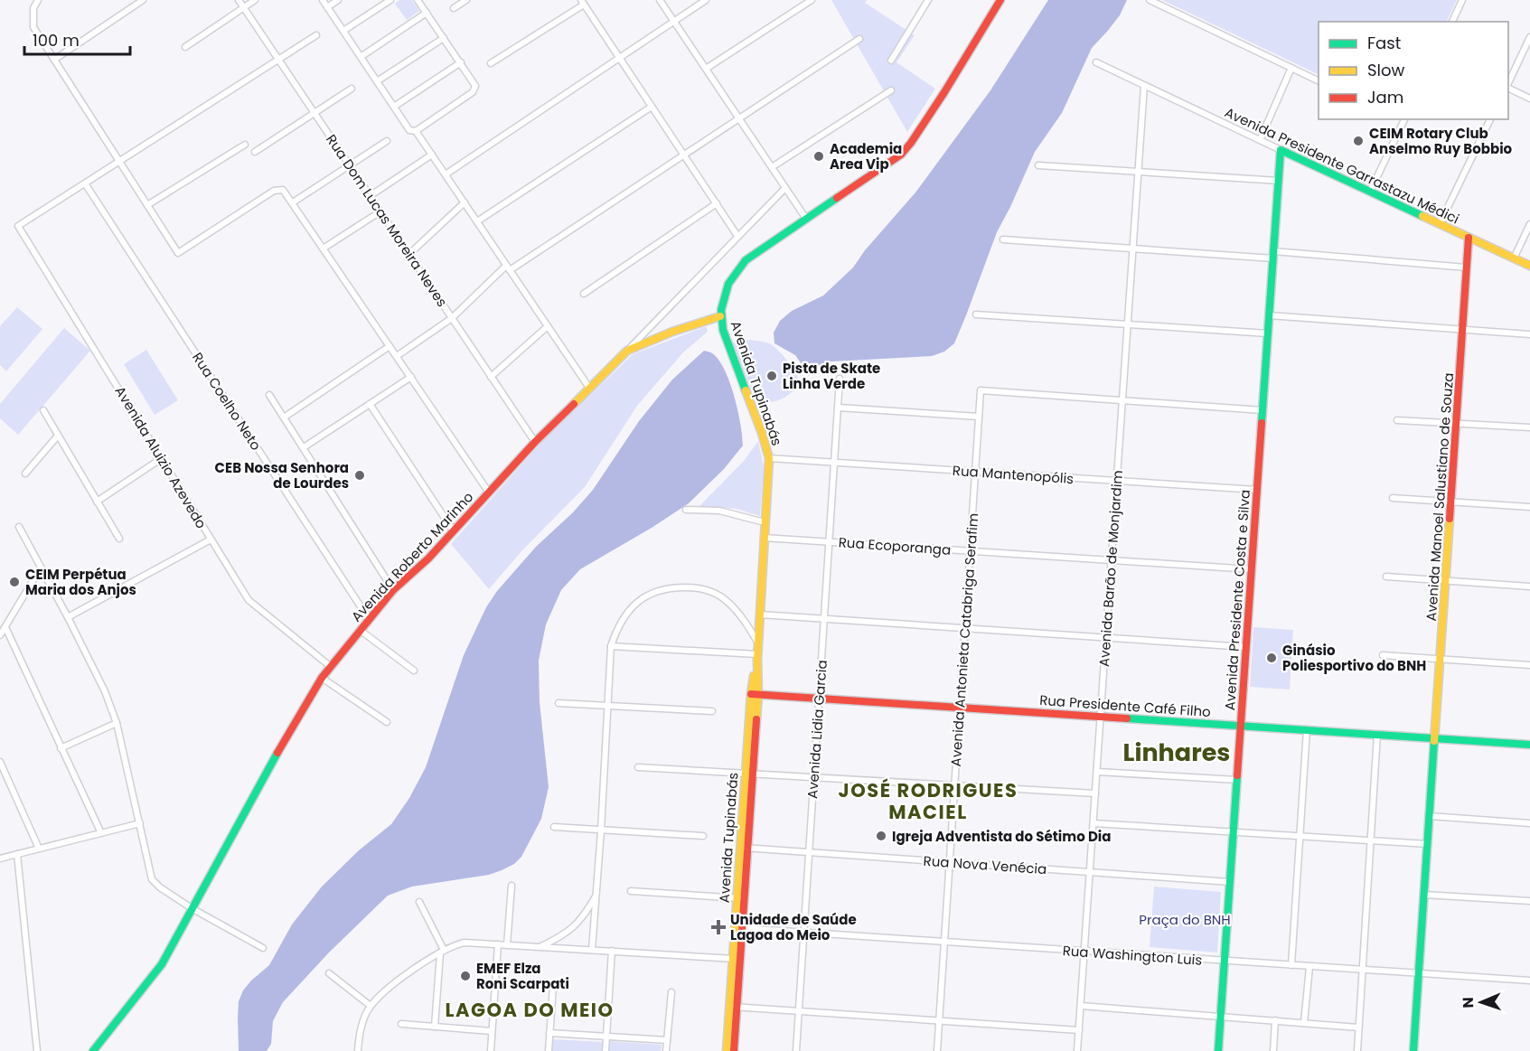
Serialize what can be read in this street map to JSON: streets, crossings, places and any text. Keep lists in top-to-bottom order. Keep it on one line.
{"streets":{"main road":["Avenida Presidente Garrastazu Médici","Avenida Tupinabás","Avenida Manoel Salustiano de Souza","Avenida Roberto Marinho","Avenida Presidente Costa e Silva","Rua Presidente Café Filho"],"street":["Rua Dom Lucas Moreira Neves","Rua Coelho Neto","Avenida Aluizio Azevedo","Rua Mantenopólis","Rua Ecoporanga","Avenida Barão de Monjardim","Avenida Antonieta Catabriga Serafim","Avenida Lidia Garcia","Rua Nova Venécia","Rua Washington Luis"]},"crossings":[["Avenida Presidente Garrastazu Médici","Avenida Manoel Salustiano de Souza"],["Avenida Presidente Garrastazu Médici","Avenida Barão de Monjardim"],["Avenida Presidente Garrastazu Médici","Avenida Presidente Costa e Silva"],["Rua Dom Lucas Moreira Neves","Avenida Roberto Marinho"],["Avenida Tupinabás","Rua Mantenopólis"],["Avenida Tupinabás","Rua Ecoporanga"],["Avenida Tupinabás","Rua Presidente Café Filho"],["Avenida Tupinabás","Rua Nova Venécia"],["Avenida Tupinabás","Rua Washington Luis"],["Rua Coelho Neto","Avenida Aluizio Azevedo"],["Rua Coelho Neto","Avenida Roberto Marinho"],["Avenida Aluizio Azevedo","Avenida Roberto Marinho"],["Rua Mantenopólis","Avenida Barão de Monjardim"],["Rua Mantenopólis","Avenida Presidente Costa e Silva"],["Rua Mantenopólis","Avenida Antonieta Catabriga Serafim"],["Rua Mantenopólis","Avenida Lidia Garcia"],["Avenida Manoel Salustiano de Souza","Rua Presidente Café Filho"],["Avenida Manoel Salustiano de Souza","Rua Washington Luis"],["Rua Ecoporanga","Avenida Barão de Monjardim"],["Rua Ecoporanga","Avenida Presidente Costa e Silva"],["Rua Ecoporanga","Avenida Antonieta Catabriga Serafim"],["Rua Ecoporanga","Avenida Lidia Garcia"],["Avenida Barão de Monjardim","Avenida Antonieta Catabriga Serafim"],["Avenida Barão de Monjardim","Rua Presidente Café Filho"],["Avenida Barão de Monjardim","Rua Nova Venécia"],["Avenida Barão de Monjardim","Rua Washington Luis"],["Avenida Presidente Costa e Silva","Rua Presidente Café Filho"],["Avenida Presidente Costa e Silva","Rua Nova Venécia"],["Avenida Presidente Costa e Silva","Rua Washington Luis"],["Avenida Antonieta Catabriga Serafim","Rua Presidente Café Filho"],["Avenida Antonieta Catabriga Serafim","Rua Nova Venécia"],["Avenida Antonieta Catabriga Serafim","Rua Washington Luis"],["Rua Presidente Café Filho","Avenida Lidia Garcia"],["Avenida Lidia Garcia","Rua Nova Venécia"],["Avenida Lidia Garcia","Rua Washington Luis"]],"districts":["Linhares","JOSÉ RODRIGUES MACIEL","LAGOA DO MEIO"],"parks":["Praça do BNH"],"places":{"other":["CEIM Rotary Club Anselmo Ruy Bobbio","Academia Area Vip","Pista de Skate Linha Verde","CEB Nossa Senhora de Lourdes","CEIM Perpétua Maria dos Anjos","Ginásio Poliesportivo do BNH","Igreja Adventista do Sétimo Dia","EMEF Elza Roni Scarpati"],"health":["Unidade de Saúde Lagoa do Meio"]},"legend":["Fast","Slow","Jam"],"scale_bar":"100 m","north":"left"}
